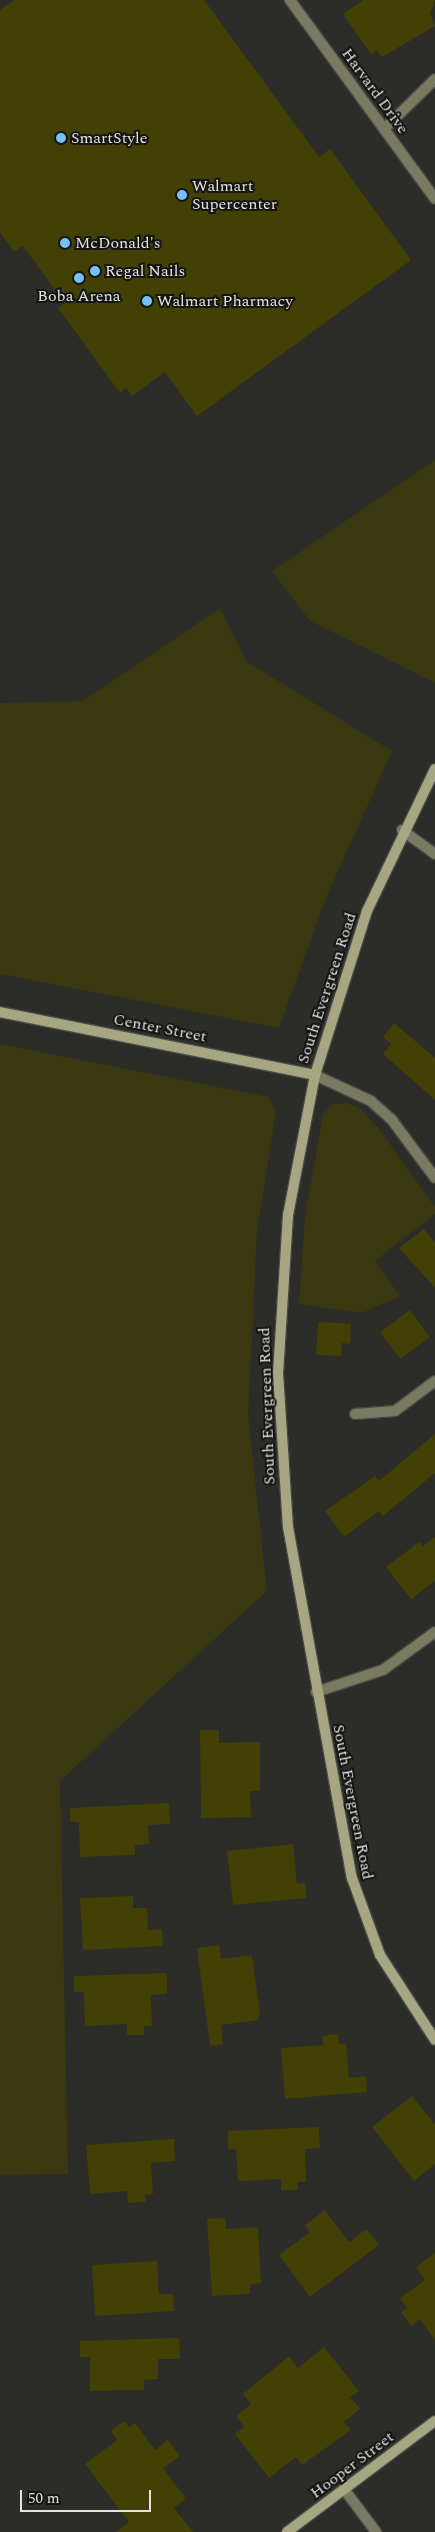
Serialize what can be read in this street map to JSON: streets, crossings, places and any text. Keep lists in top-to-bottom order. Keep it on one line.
{"streets":{"main road":["South Evergreen Road","Center Street","Hooper Street"],"street":["Harvard Drive"]},"crossings":[["South Evergreen Road","Center Street"]],"places":["SmartStyle","Walmart Supercenter","McDonald's","Regal Nails","Boba Arena","Walmart Pharmacy"],"scale_bar":"50 m"}
